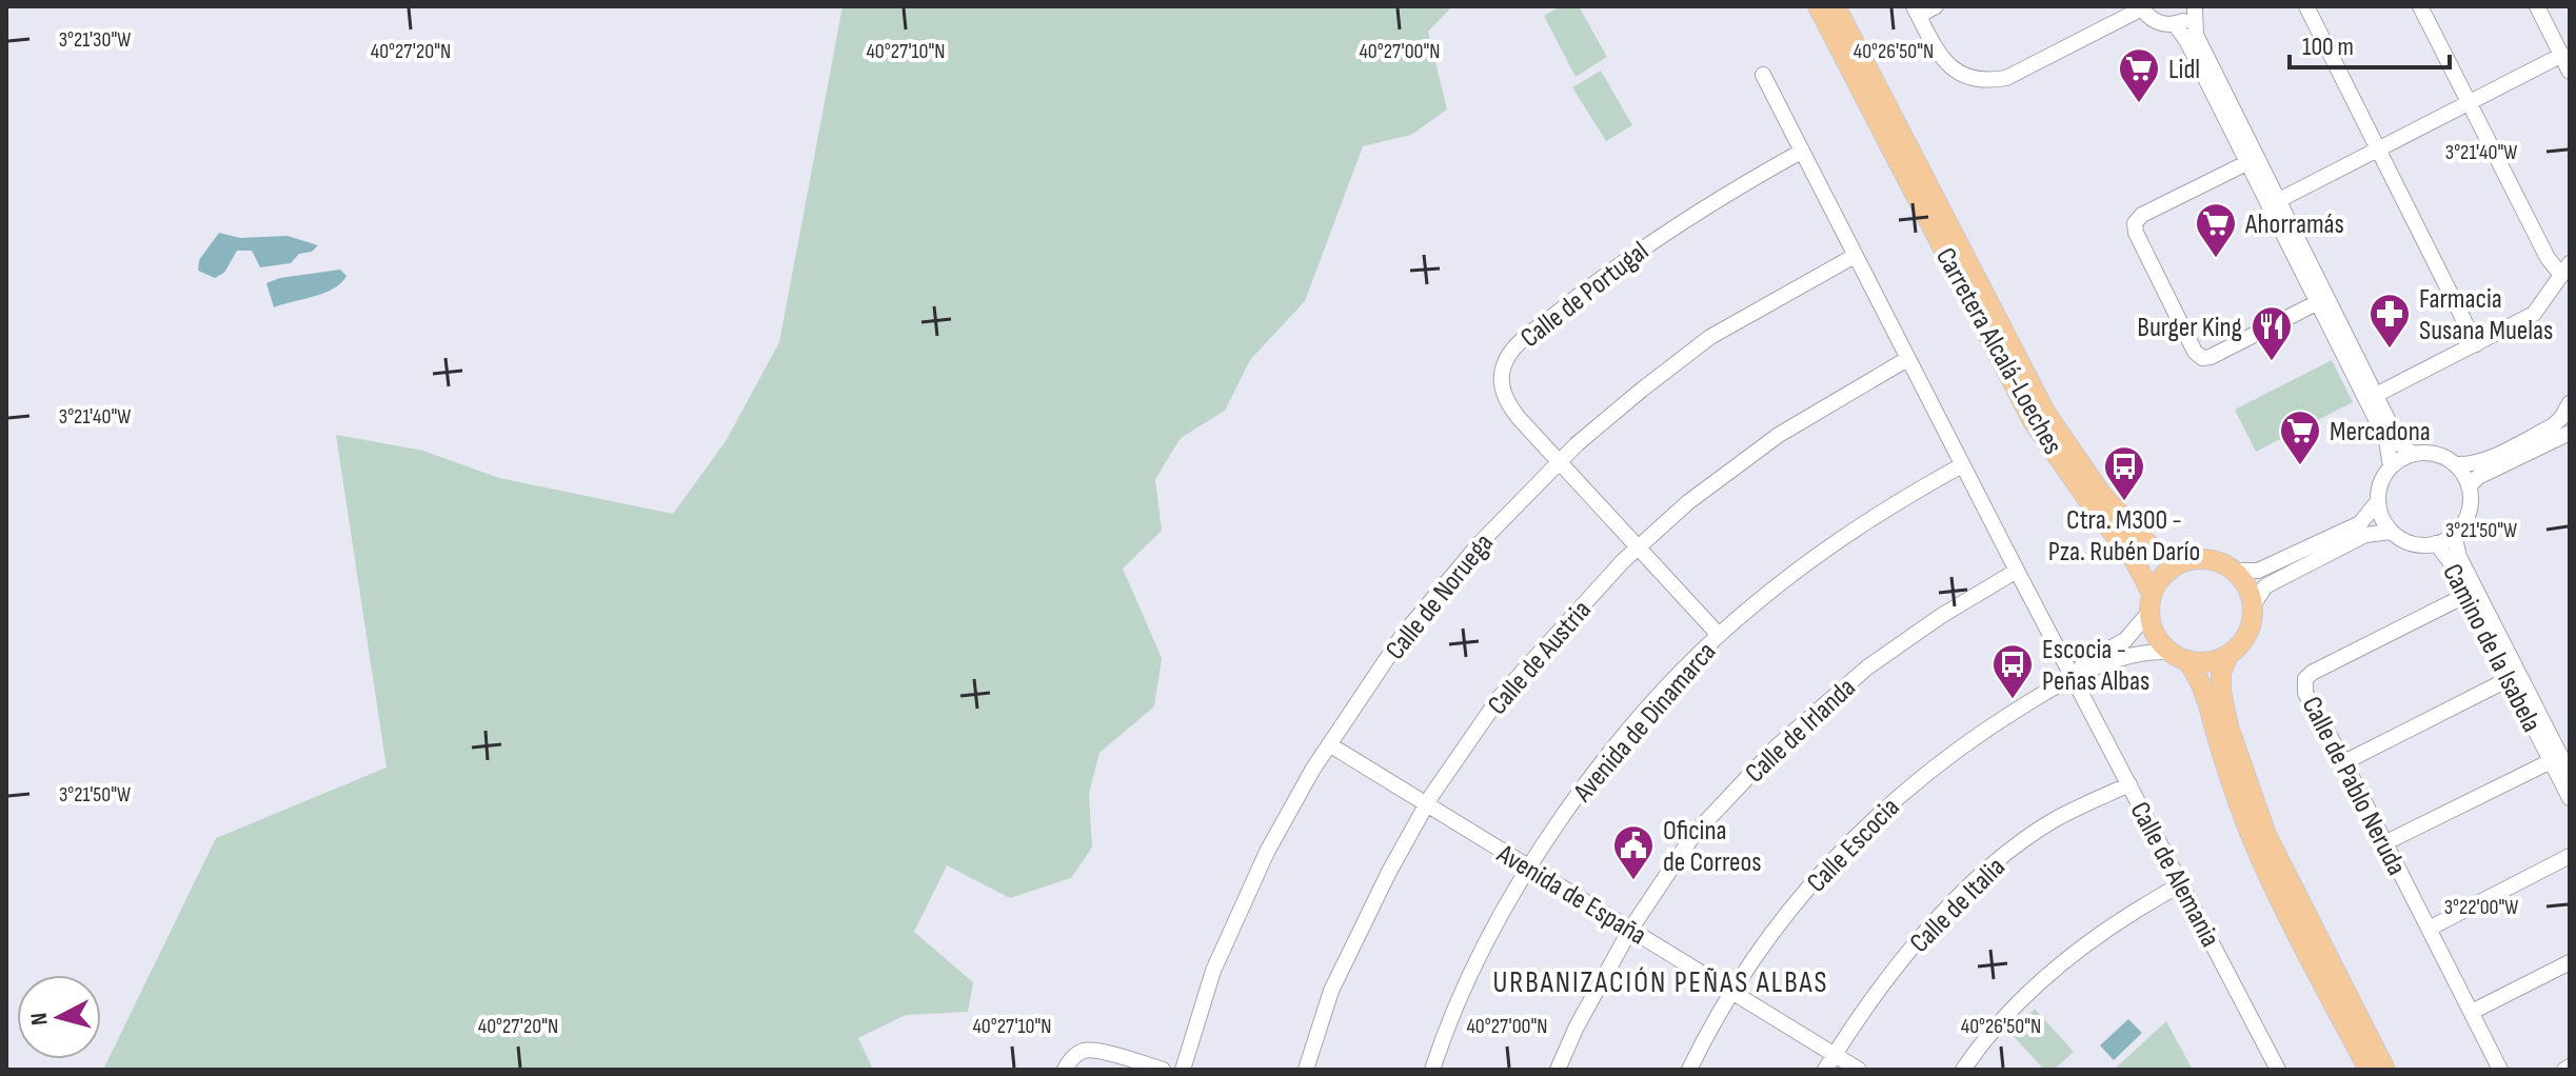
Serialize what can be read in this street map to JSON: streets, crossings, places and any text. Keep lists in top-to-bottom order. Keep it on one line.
{"streets":{"main road":["Carretera Alcalá-Loeches"],"street":["Calle de Portugal","Calle de Noruega","Camino de la Isabela","Calle de Austria","Avenida de Dinamarca","Calle de Irlanda","Calle de Pablo Neruda","Calle Escocia","Calle de Alemania","Avenida de España","Calle de Italia"]},"crossings":[["Calle de Portugal","Calle de Noruega"],["Calle de Portugal","Calle de Austria"],["Calle de Portugal","Avenida de Dinamarca"],["Carretera Alcalá-Loeches","Calle Escocia"],["Calle de Noruega","Avenida de España"],["Camino de la Isabela","Calle de Pablo Neruda"],["Calle de Austria","Avenida de España"],["Avenida de Dinamarca","Avenida de España"],["Calle de Irlanda","Avenida de España"],["Calle Escocia","Calle de Alemania"],["Calle Escocia","Avenida de España"],["Calle de Alemania","Calle de Italia"],["Avenida de España","Calle de Italia"]],"districts":["URBANIZACIÓN PEÑAS ALBAS"],"places":{"supermarket":["Lidl","Ahorramás","Mercadona"],"pharmacy":["Farmacia Susana Muelas"],"restaurant":["Burger King"],"bus stop":["Ctra. M300 - Pza. Rubén Darío","Escocia - Peñas Albas"],"public building":["Oficina de Correos"]},"scale_bar":"100 m","north":"left","coordinates":["3°21'30\"W","40°27'20\"N","40°27'10\"N","40°27'00\"N","40°26'50\"N","3°21'40\"W","3°21'50\"W","3°22'00\"W"]}
